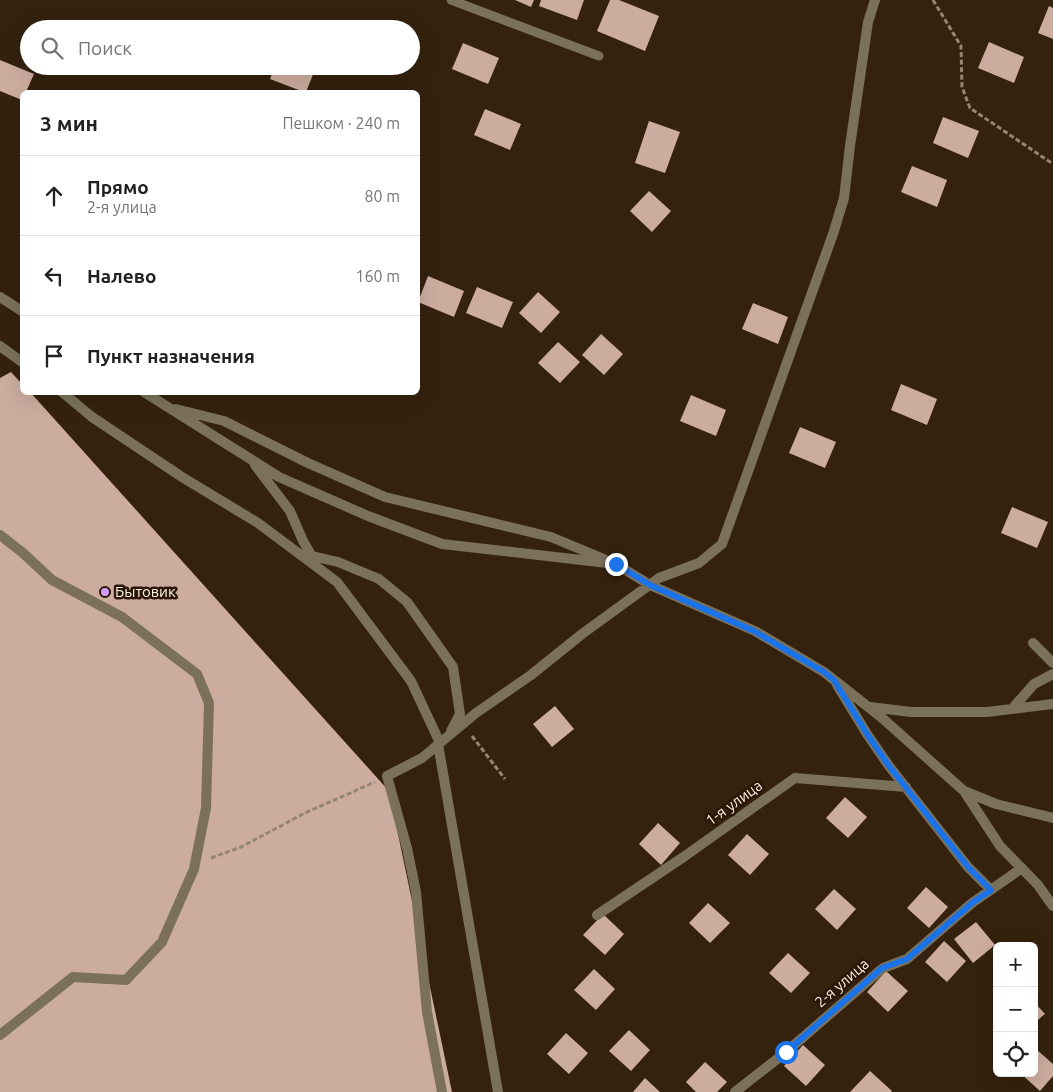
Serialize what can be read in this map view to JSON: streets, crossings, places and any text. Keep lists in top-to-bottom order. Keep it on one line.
{"streets":{"street":["1-я улица","2-я улица"]},"places":["Бытовик"],"page":{"search":"Поиск","heading":["3 мин","Пешком · 240 m"],"list":[["Прямо","2-я улица","80 m"],["Налево","160 m"],"Пункт назначения"],"map_buttons":["+","−"]}}
